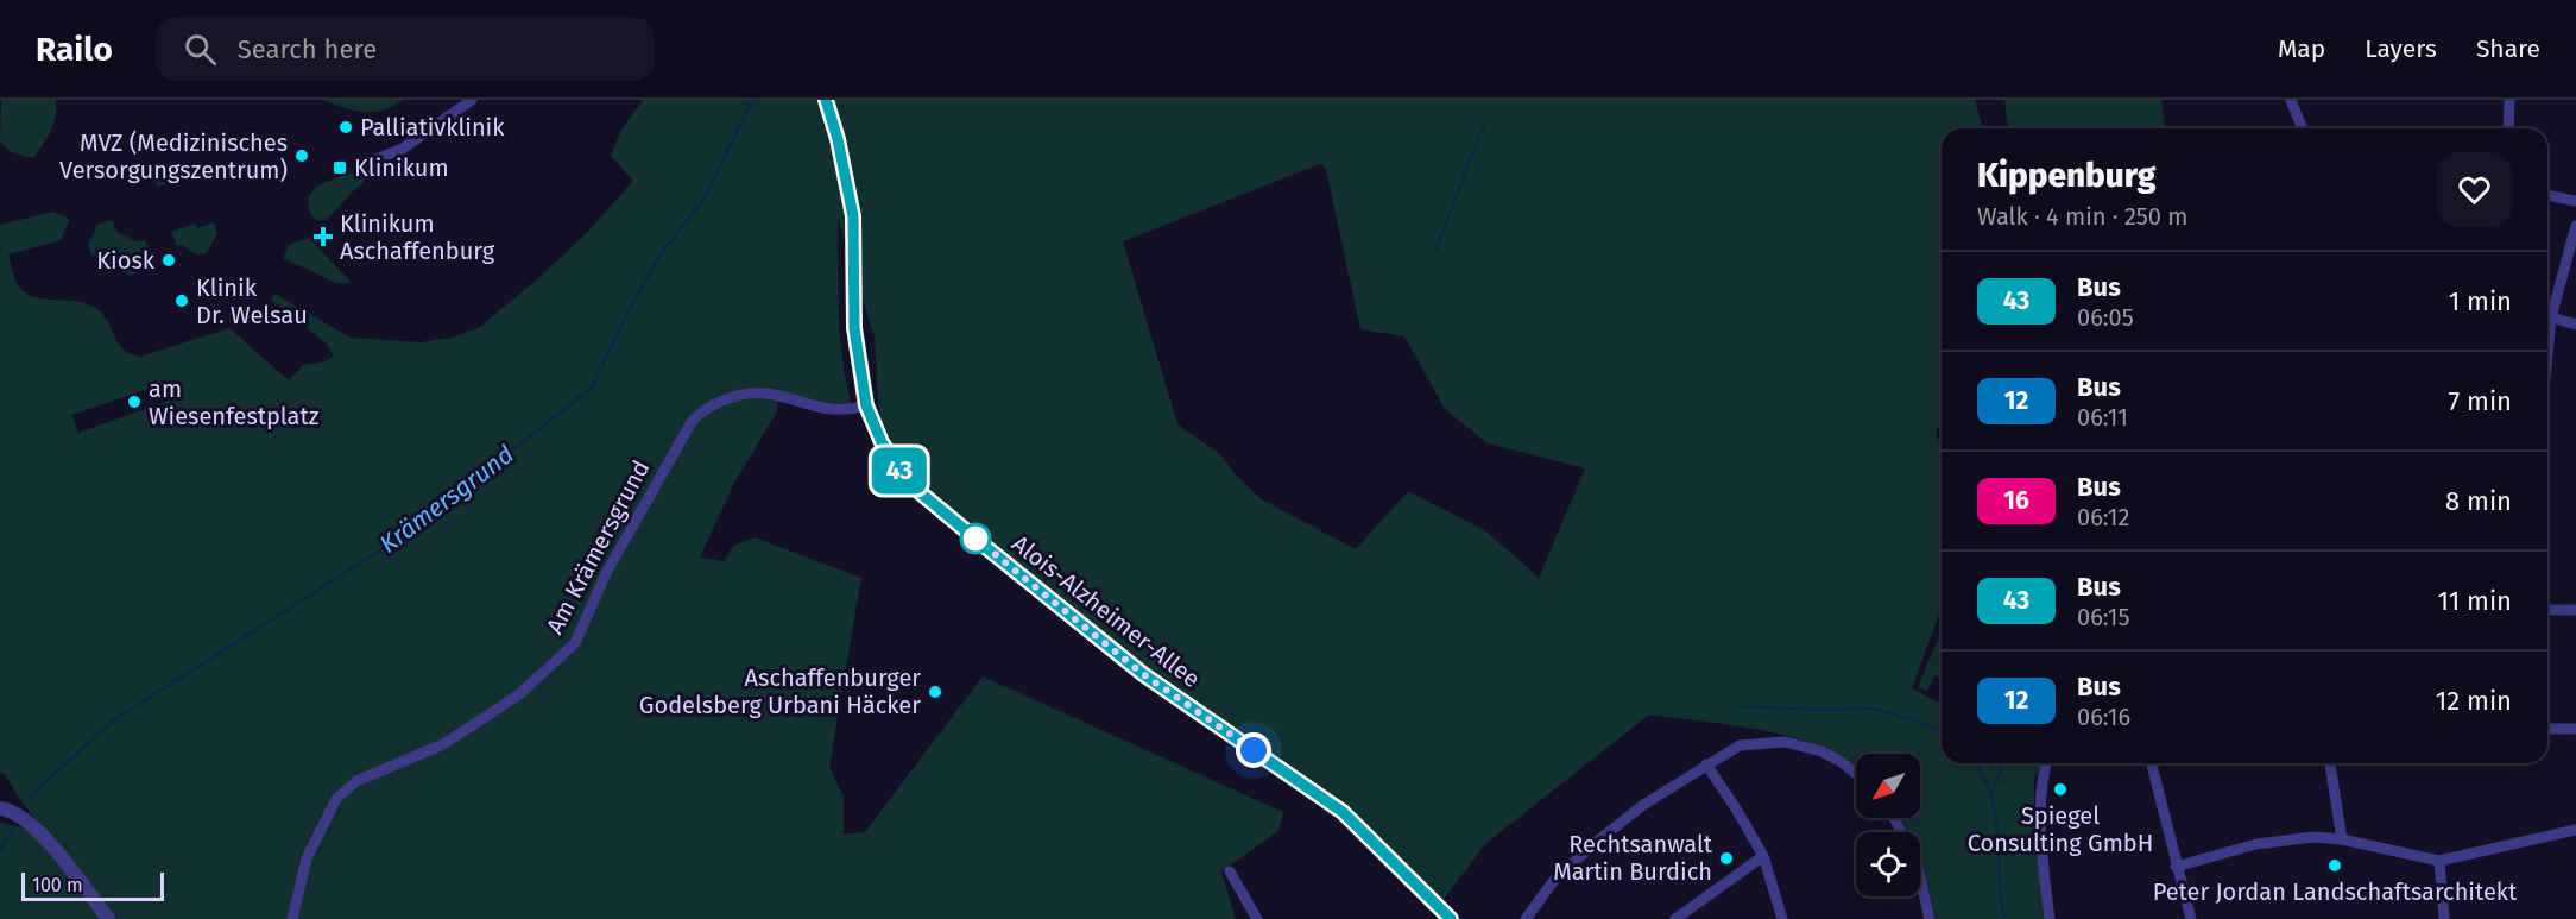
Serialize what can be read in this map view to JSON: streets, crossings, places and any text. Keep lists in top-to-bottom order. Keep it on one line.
{"streets":{"street":["Am Krämersgrund","Alois-Alzheimer-Allee"]},"crossings":[["Am Krämersgrund","Alois-Alzheimer-Allee"]],"water":["Krämersgrund"],"places":{"other":["Palliativklinik","MVZ (Medizinisches Versorgungszentrum)","Kiosk","Klinik Dr. Welsau","am Wiesenfestplatz","Aschaffenburger Godelsberg Urbani Häcker","Spiegel Consulting GmbH","Rechtsanwalt Martin Burdich","Peter Jordan Landschaftsarchitekt"],"transit":["Klinikum"],"health":["Klinikum Aschaffenburg"]},"lines":["bus line 43"],"scale_bar":"100 m","north":"bottom left","page":{"header":"Railo","search":"Search here","nav":["Map","Layers","Share"],"on_map":"43","heading":["Kippenburg","Walk · 4 min · 250 m"],"list":[{"mark":"43","name":"Bus","note":"06:05","value":"1 min"},{"mark":"12","name":"Bus","note":"06:11","value":"7 min"},{"mark":"16","name":"Bus","note":"06:12","value":"8 min"},{"mark":"43","name":"Bus","note":"06:15","value":"11 min"},{"mark":"12","name":"Bus","note":"06:16","value":"12 min"}],"scale":"100 m"}}
